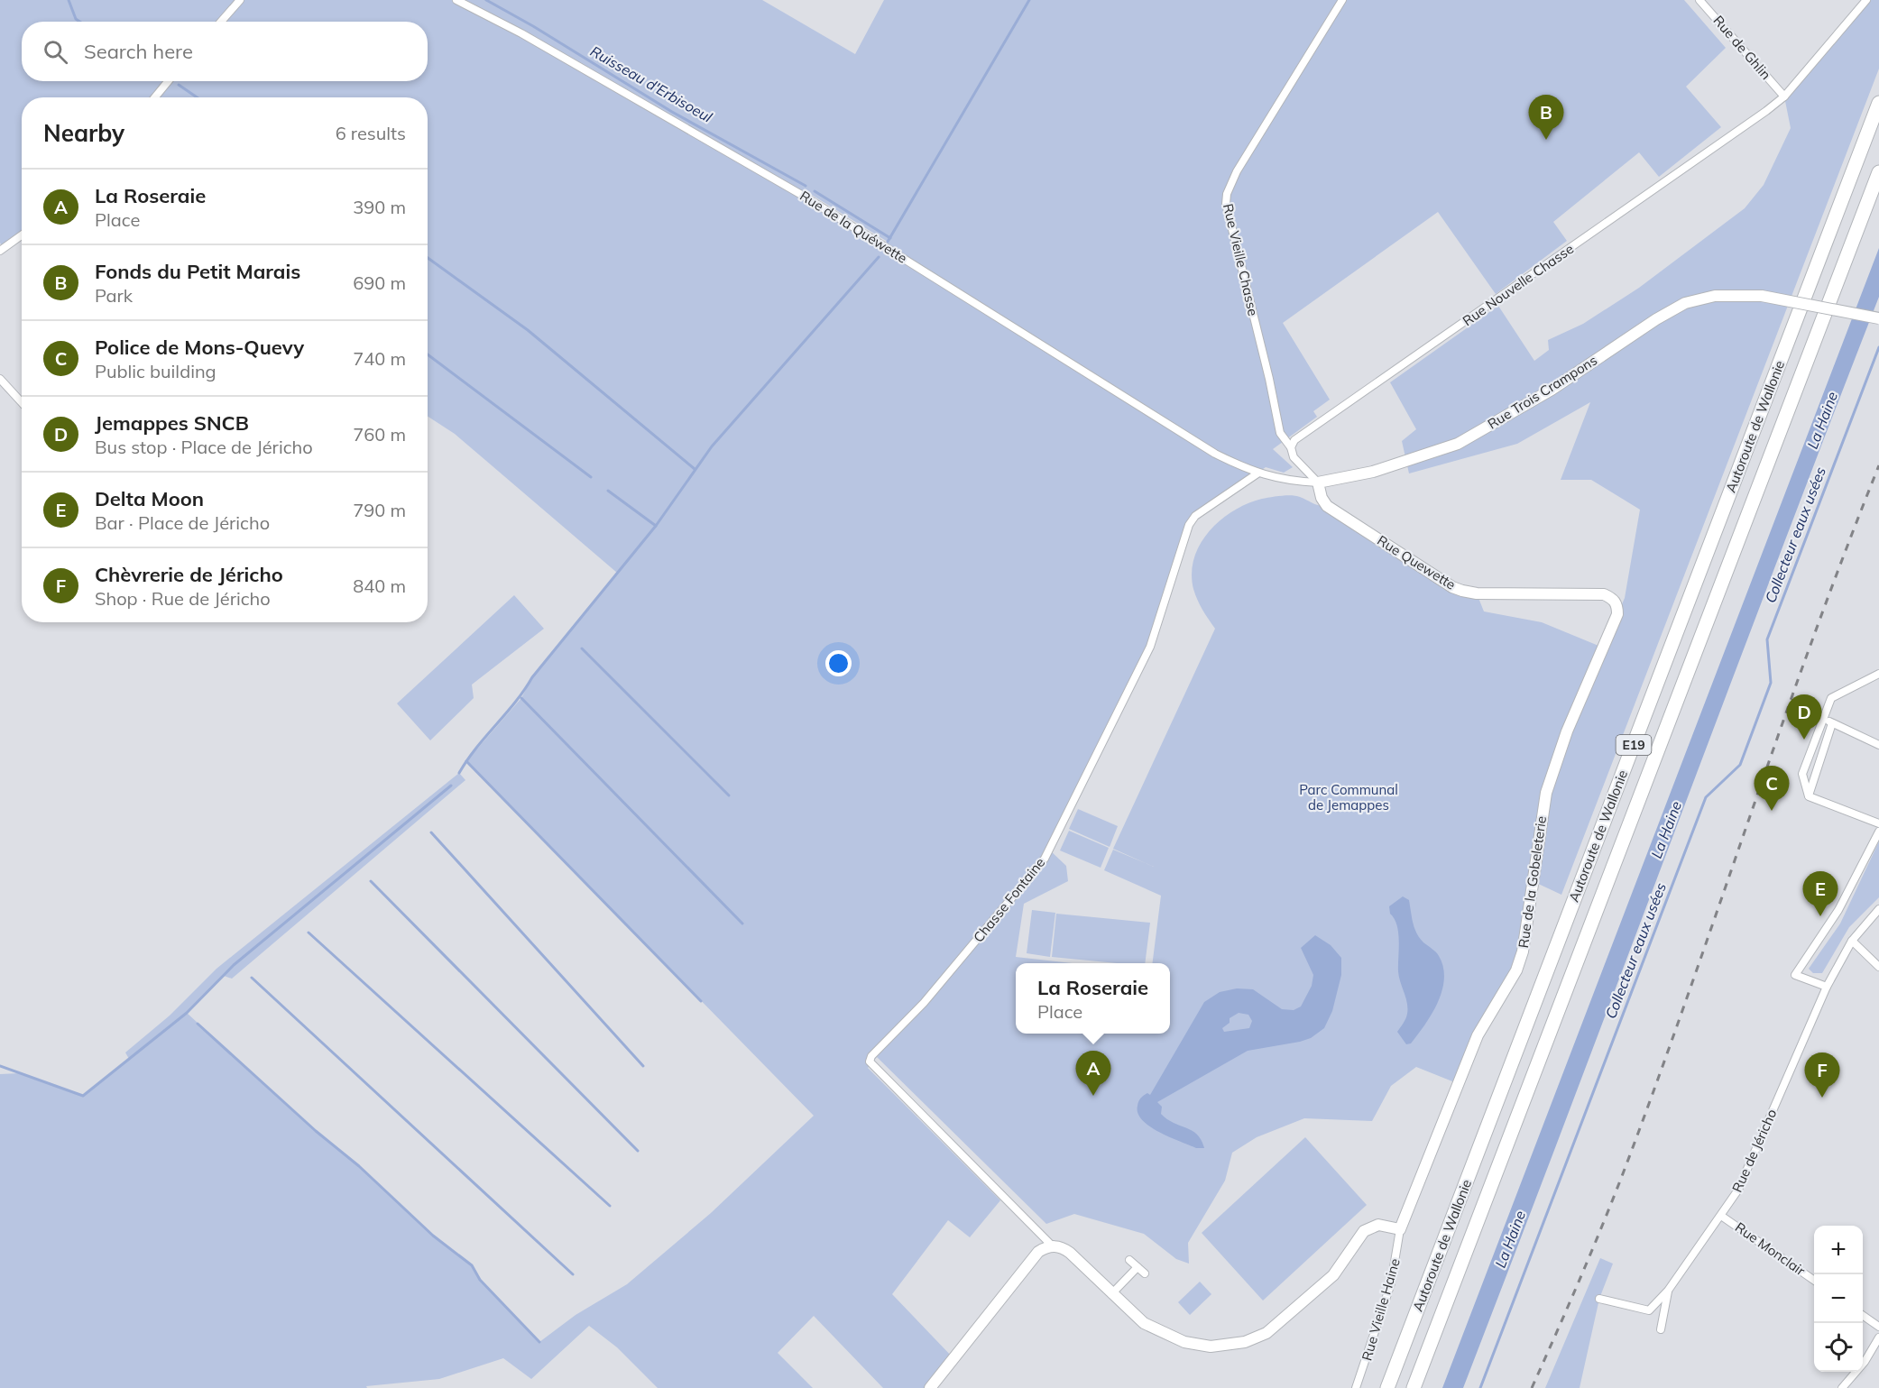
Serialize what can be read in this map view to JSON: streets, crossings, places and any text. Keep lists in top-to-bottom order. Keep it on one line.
{"streets":{"highway":["Autoroute de Wallonie","E19"],"street":["Rue de Ghlin","Rue de la Quéwette","Rue Vieille Chasse","Rue Nouvelle Chasse","Rue Trois Crampons","Rue Quewette","Rue de la Gobeleterie","Chasse Fontaine","Rue de Jéricho","Rue Monclair","Rue Vieille Haine"]},"crossings":[["Rue de Ghlin","Rue Nouvelle Chasse"],["Rue de la Quéwette","Rue Trois Crampons"],["Rue de la Quéwette","Rue Quewette"],["Rue de la Quéwette","Chasse Fontaine"],["Rue Vieille Chasse","Rue Nouvelle Chasse"],["Rue Trois Crampons","Rue Quewette"],["Rue Quewette","Rue de la Gobeleterie"],["Rue de la Gobeleterie","Rue Vieille Haine"],["Rue de Jéricho","Rue Monclair"]],"water":["Ruisseau d'Erbisoeul","La Haine","Collecteur eaux usées"],"parks":["Parc Communal de Jemappes"],"page":{"search":"Search here","pins":["B","D","C","E","A","F"],"heading":["Nearby","6 results"],"list":[{"mark":"A","name":"La Roseraie","note":"Place","value":"390 m"},{"mark":"B","name":"Fonds du Petit Marais","note":"Park","value":"690 m"},{"mark":"C","name":"Police de Mons-Quevy","note":"Public building","value":"740 m"},{"mark":"D","name":"Jemappes SNCB","note":"Bus stop · Place de Jéricho","value":"760 m"},{"mark":"E","name":"Delta Moon","note":"Bar · Place de Jéricho","value":"790 m"},{"mark":"F","name":"Chèvrerie de Jéricho","note":"Shop · Rue de Jéricho","value":"840 m"}],"popup":["La Roseraie","Place"],"map_buttons":["+","−"]}}
